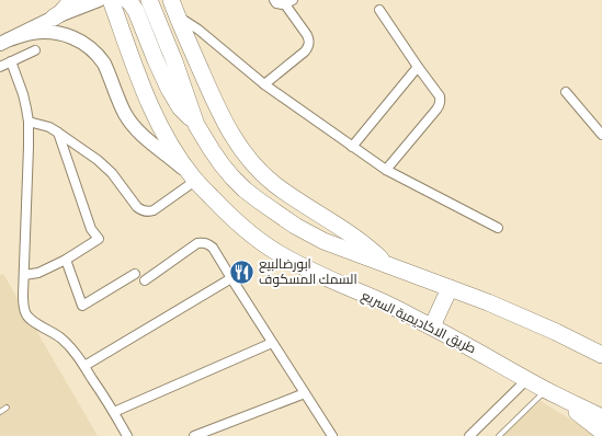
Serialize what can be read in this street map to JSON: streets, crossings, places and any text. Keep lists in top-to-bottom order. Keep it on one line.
{"streets":{"highway":["طريق الاكاديمية السريع"]},"places":{"restaurant":["ابورضالبيع السمك المسكوف"]}}
